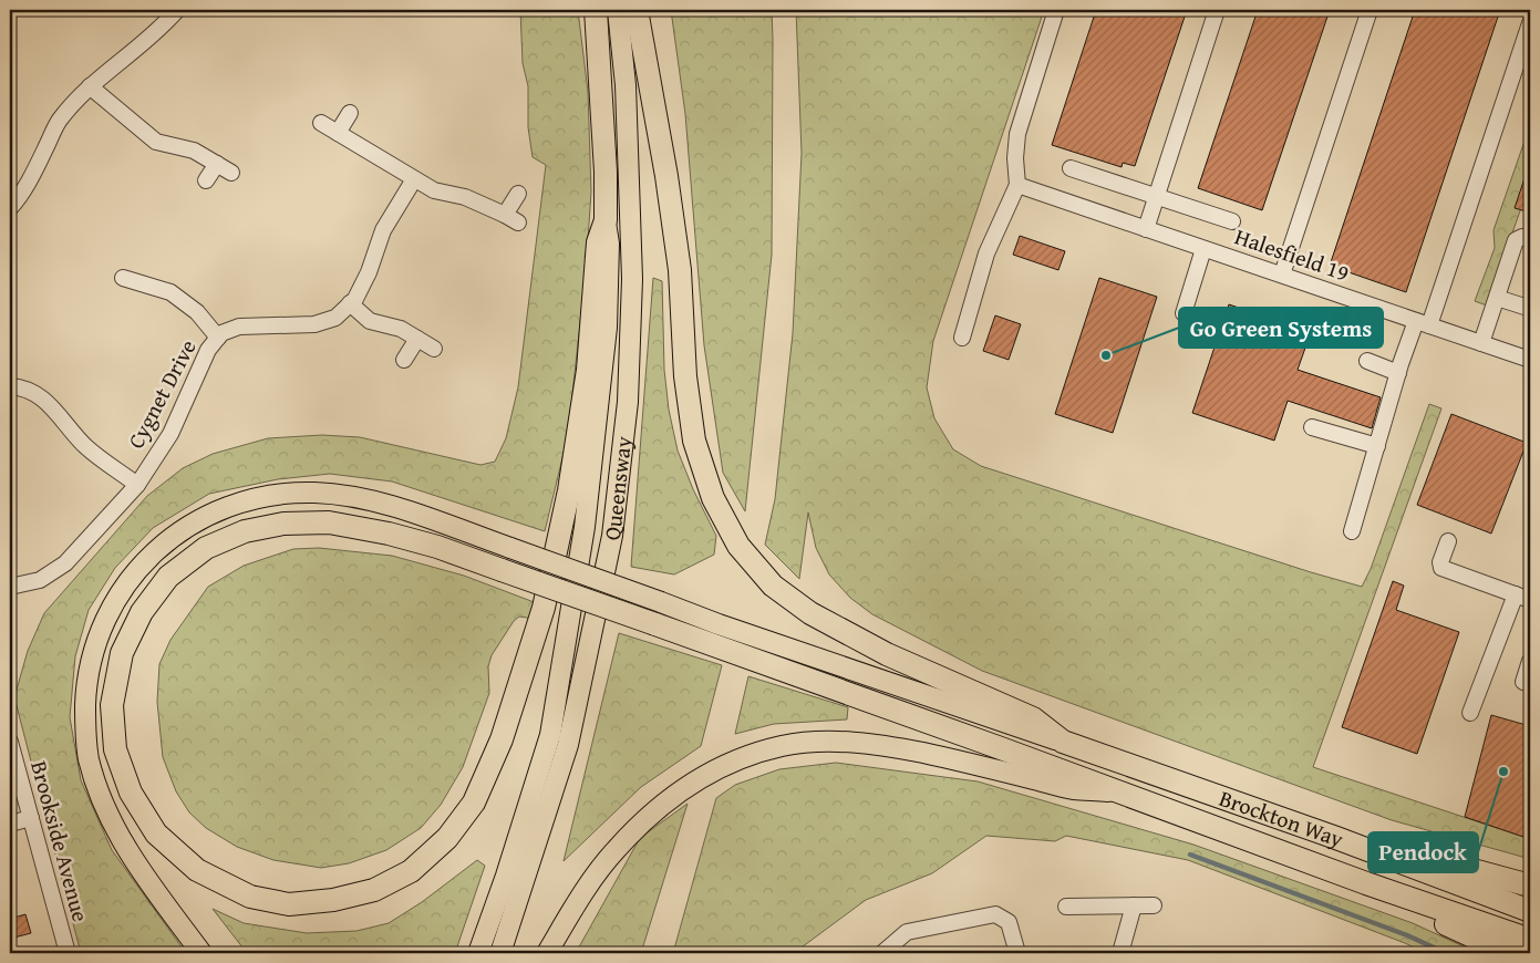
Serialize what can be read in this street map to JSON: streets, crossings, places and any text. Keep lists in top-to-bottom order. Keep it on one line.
{"streets":{"highway":["Queensway","Brockton Way"],"street":["Halesfield 19","Cygnet Drive","Brookside Avenue"]},"crossings":[["Queensway","Brockton Way"]],"places":["Go Green Systems","Pendock"]}
